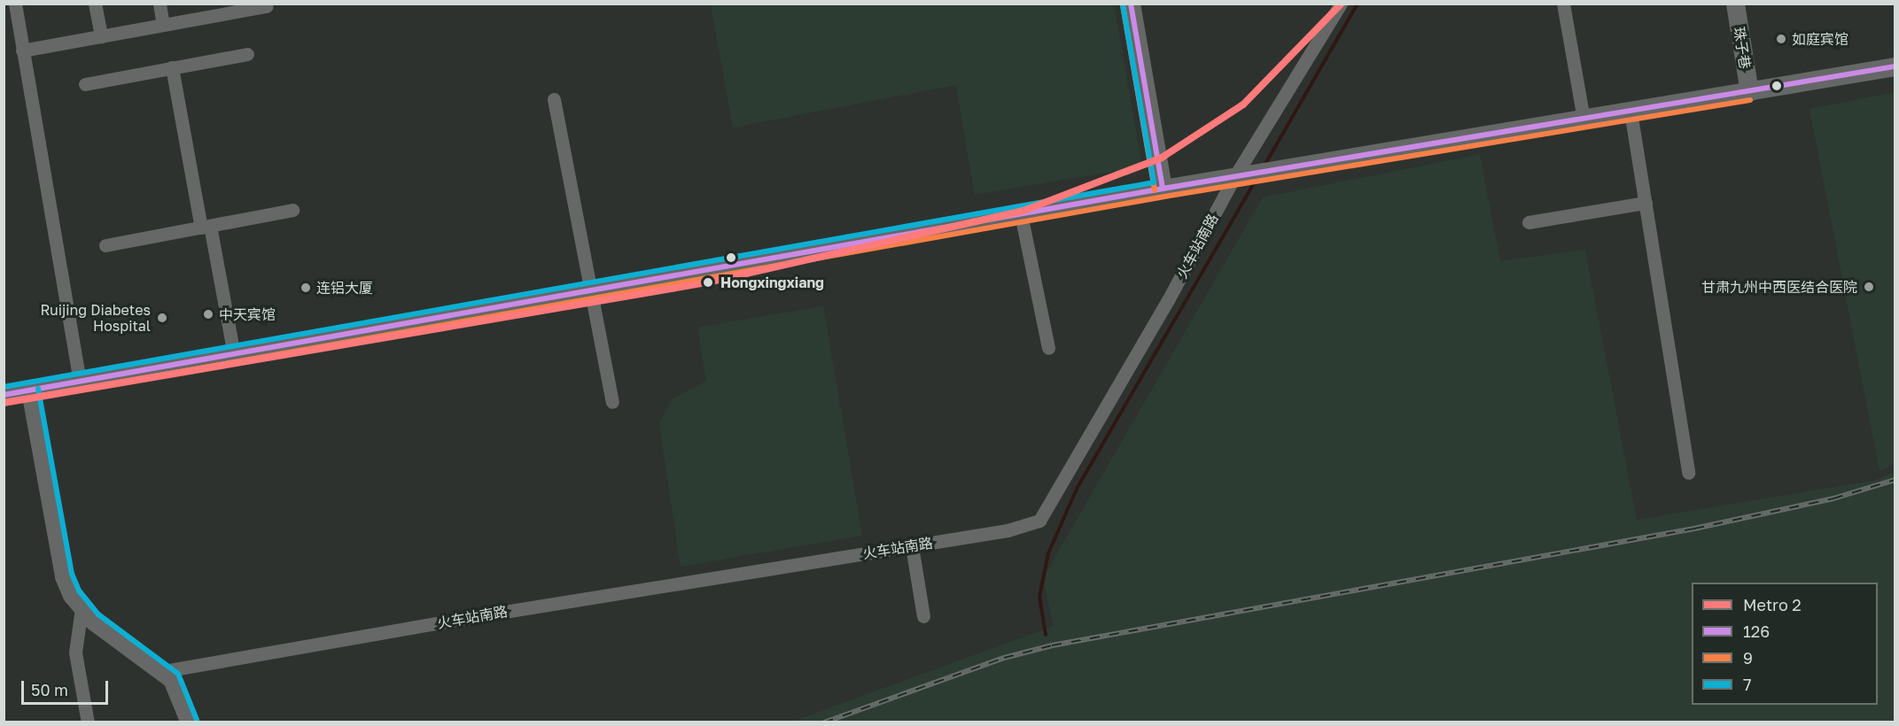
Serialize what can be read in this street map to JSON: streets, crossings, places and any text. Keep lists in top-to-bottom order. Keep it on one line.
{"streets":{"main road":["珠子巷"],"street":["火车站南路"]},"places":["如庭宾馆","Hongxingxiang","甘肃九州中西医结合医院","连铝大厦","中天宾馆","Ruijing Diabetes Hospital"],"lines":["metro line 2","transit line 126","transit line 9","transit line 7"],"legend":["Metro 2","126","9","7"],"scale_bar":"50 m"}
